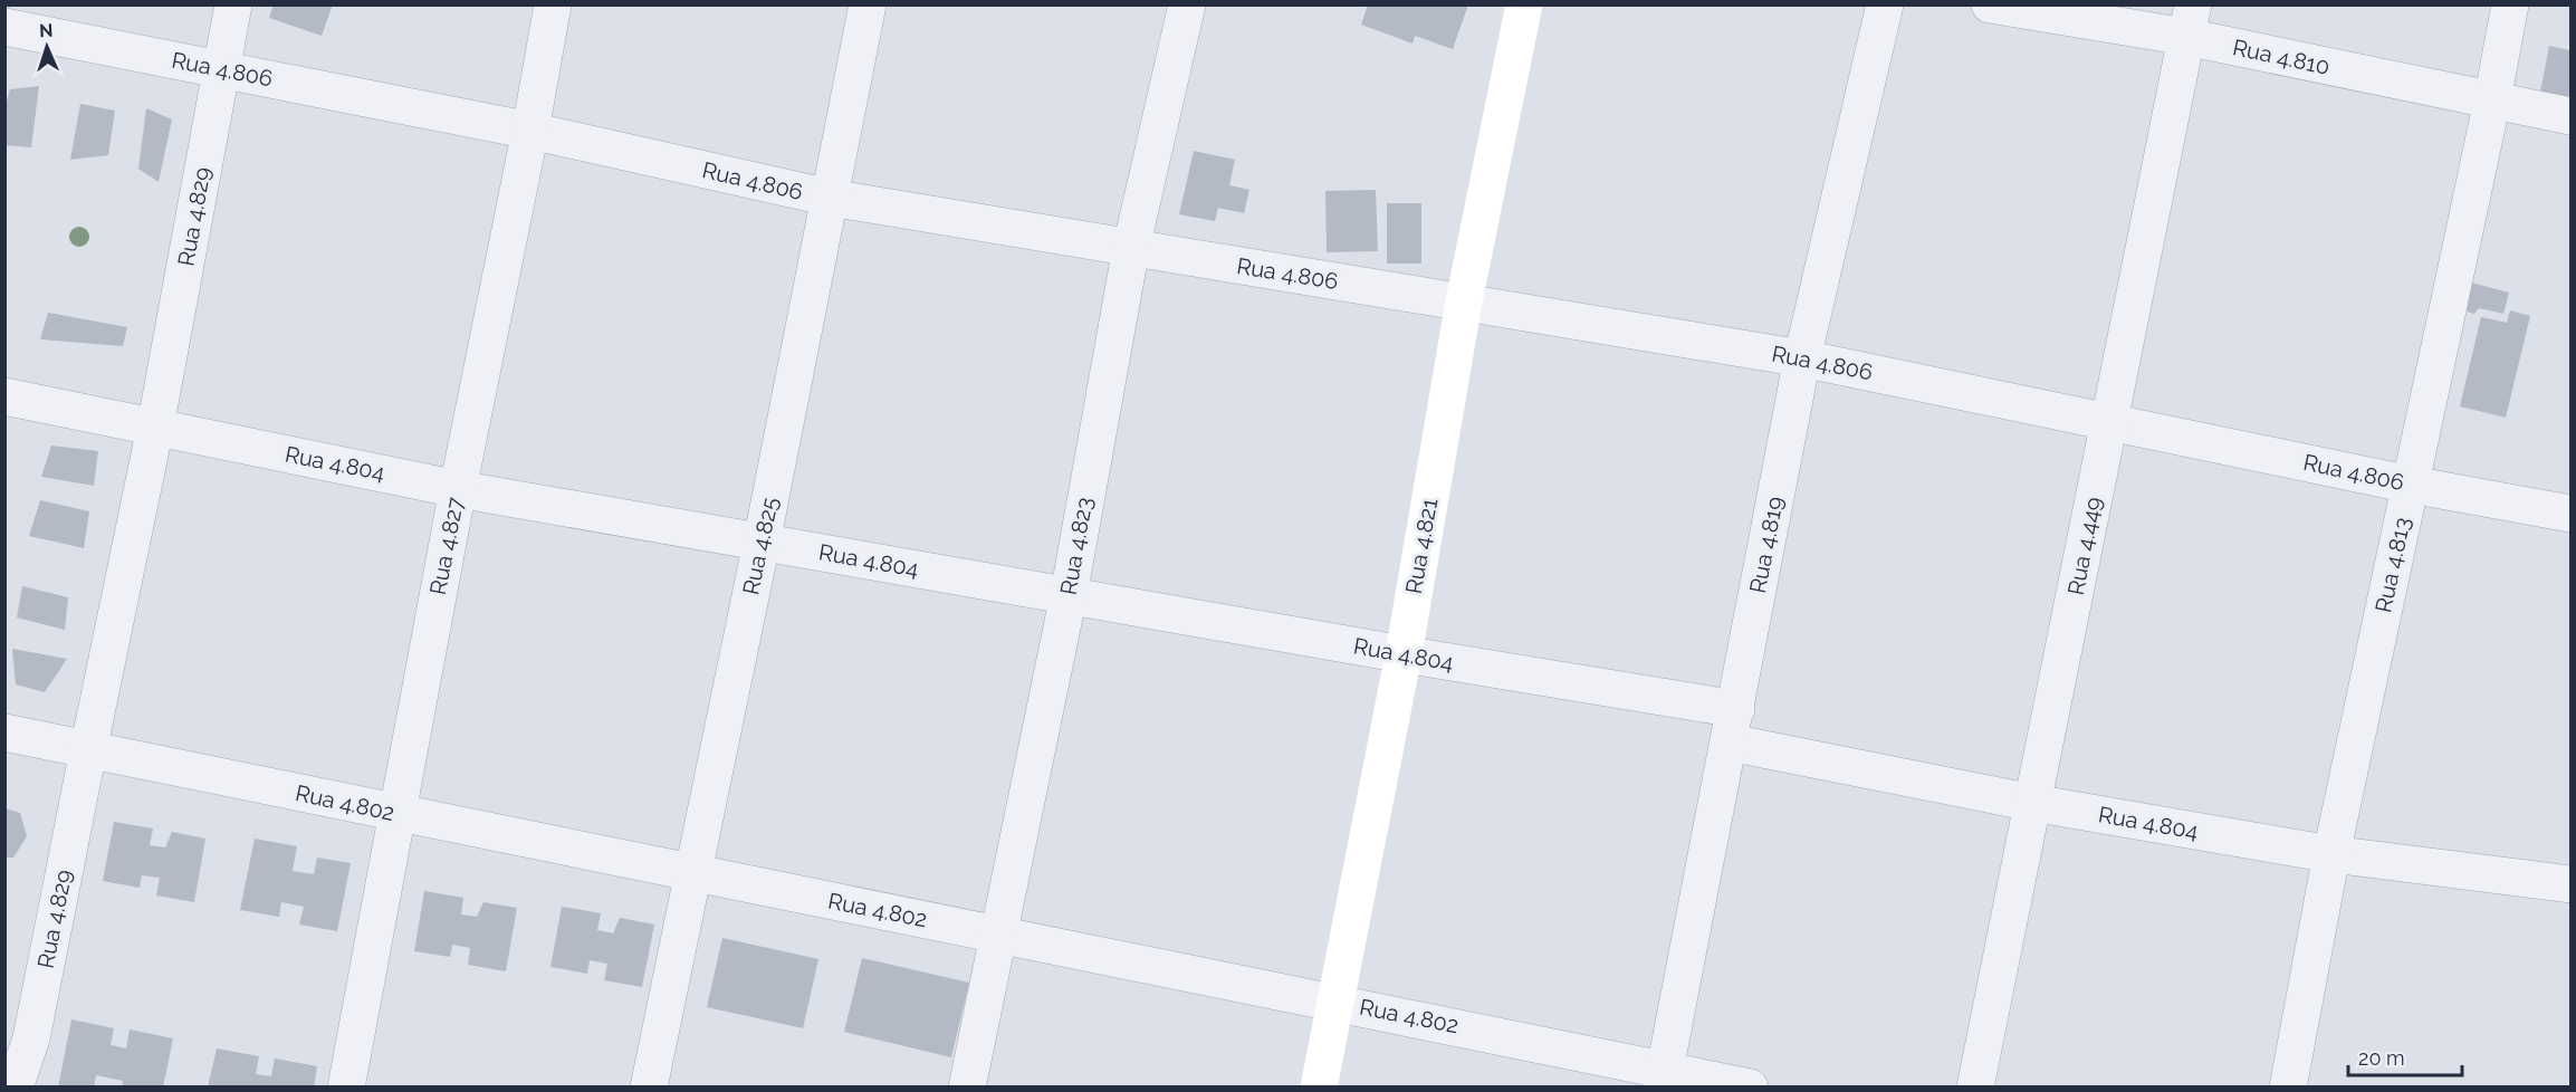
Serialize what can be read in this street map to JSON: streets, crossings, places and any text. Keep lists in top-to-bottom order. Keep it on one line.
{"streets":{"street":["Rua 4.810","Rua 4.806","Rua 4.829","Rua 4.804","Rua 4.819","Rua 4.827","Rua 4.825","Rua 4.823","Rua 4.821","Rua 4.449","Rua 4.813","Rua 4.802"]},"crossings":[["Rua 4.810","Rua 4.449"],["Rua 4.810","Rua 4.813"],["Rua 4.806","Rua 4.829"],["Rua 4.806","Rua 4.819"],["Rua 4.806","Rua 4.827"],["Rua 4.806","Rua 4.825"],["Rua 4.806","Rua 4.823"],["Rua 4.806","Rua 4.821"],["Rua 4.806","Rua 4.449"],["Rua 4.806","Rua 4.813"],["Rua 4.829","Rua 4.804"],["Rua 4.829","Rua 4.802"],["Rua 4.804","Rua 4.819"],["Rua 4.804","Rua 4.827"],["Rua 4.804","Rua 4.825"],["Rua 4.804","Rua 4.823"],["Rua 4.804","Rua 4.821"],["Rua 4.804","Rua 4.449"],["Rua 4.804","Rua 4.813"],["Rua 4.819","Rua 4.802"],["Rua 4.827","Rua 4.802"],["Rua 4.825","Rua 4.802"],["Rua 4.823","Rua 4.802"],["Rua 4.821","Rua 4.802"]],"scale_bar":"20 m","north":"top"}
